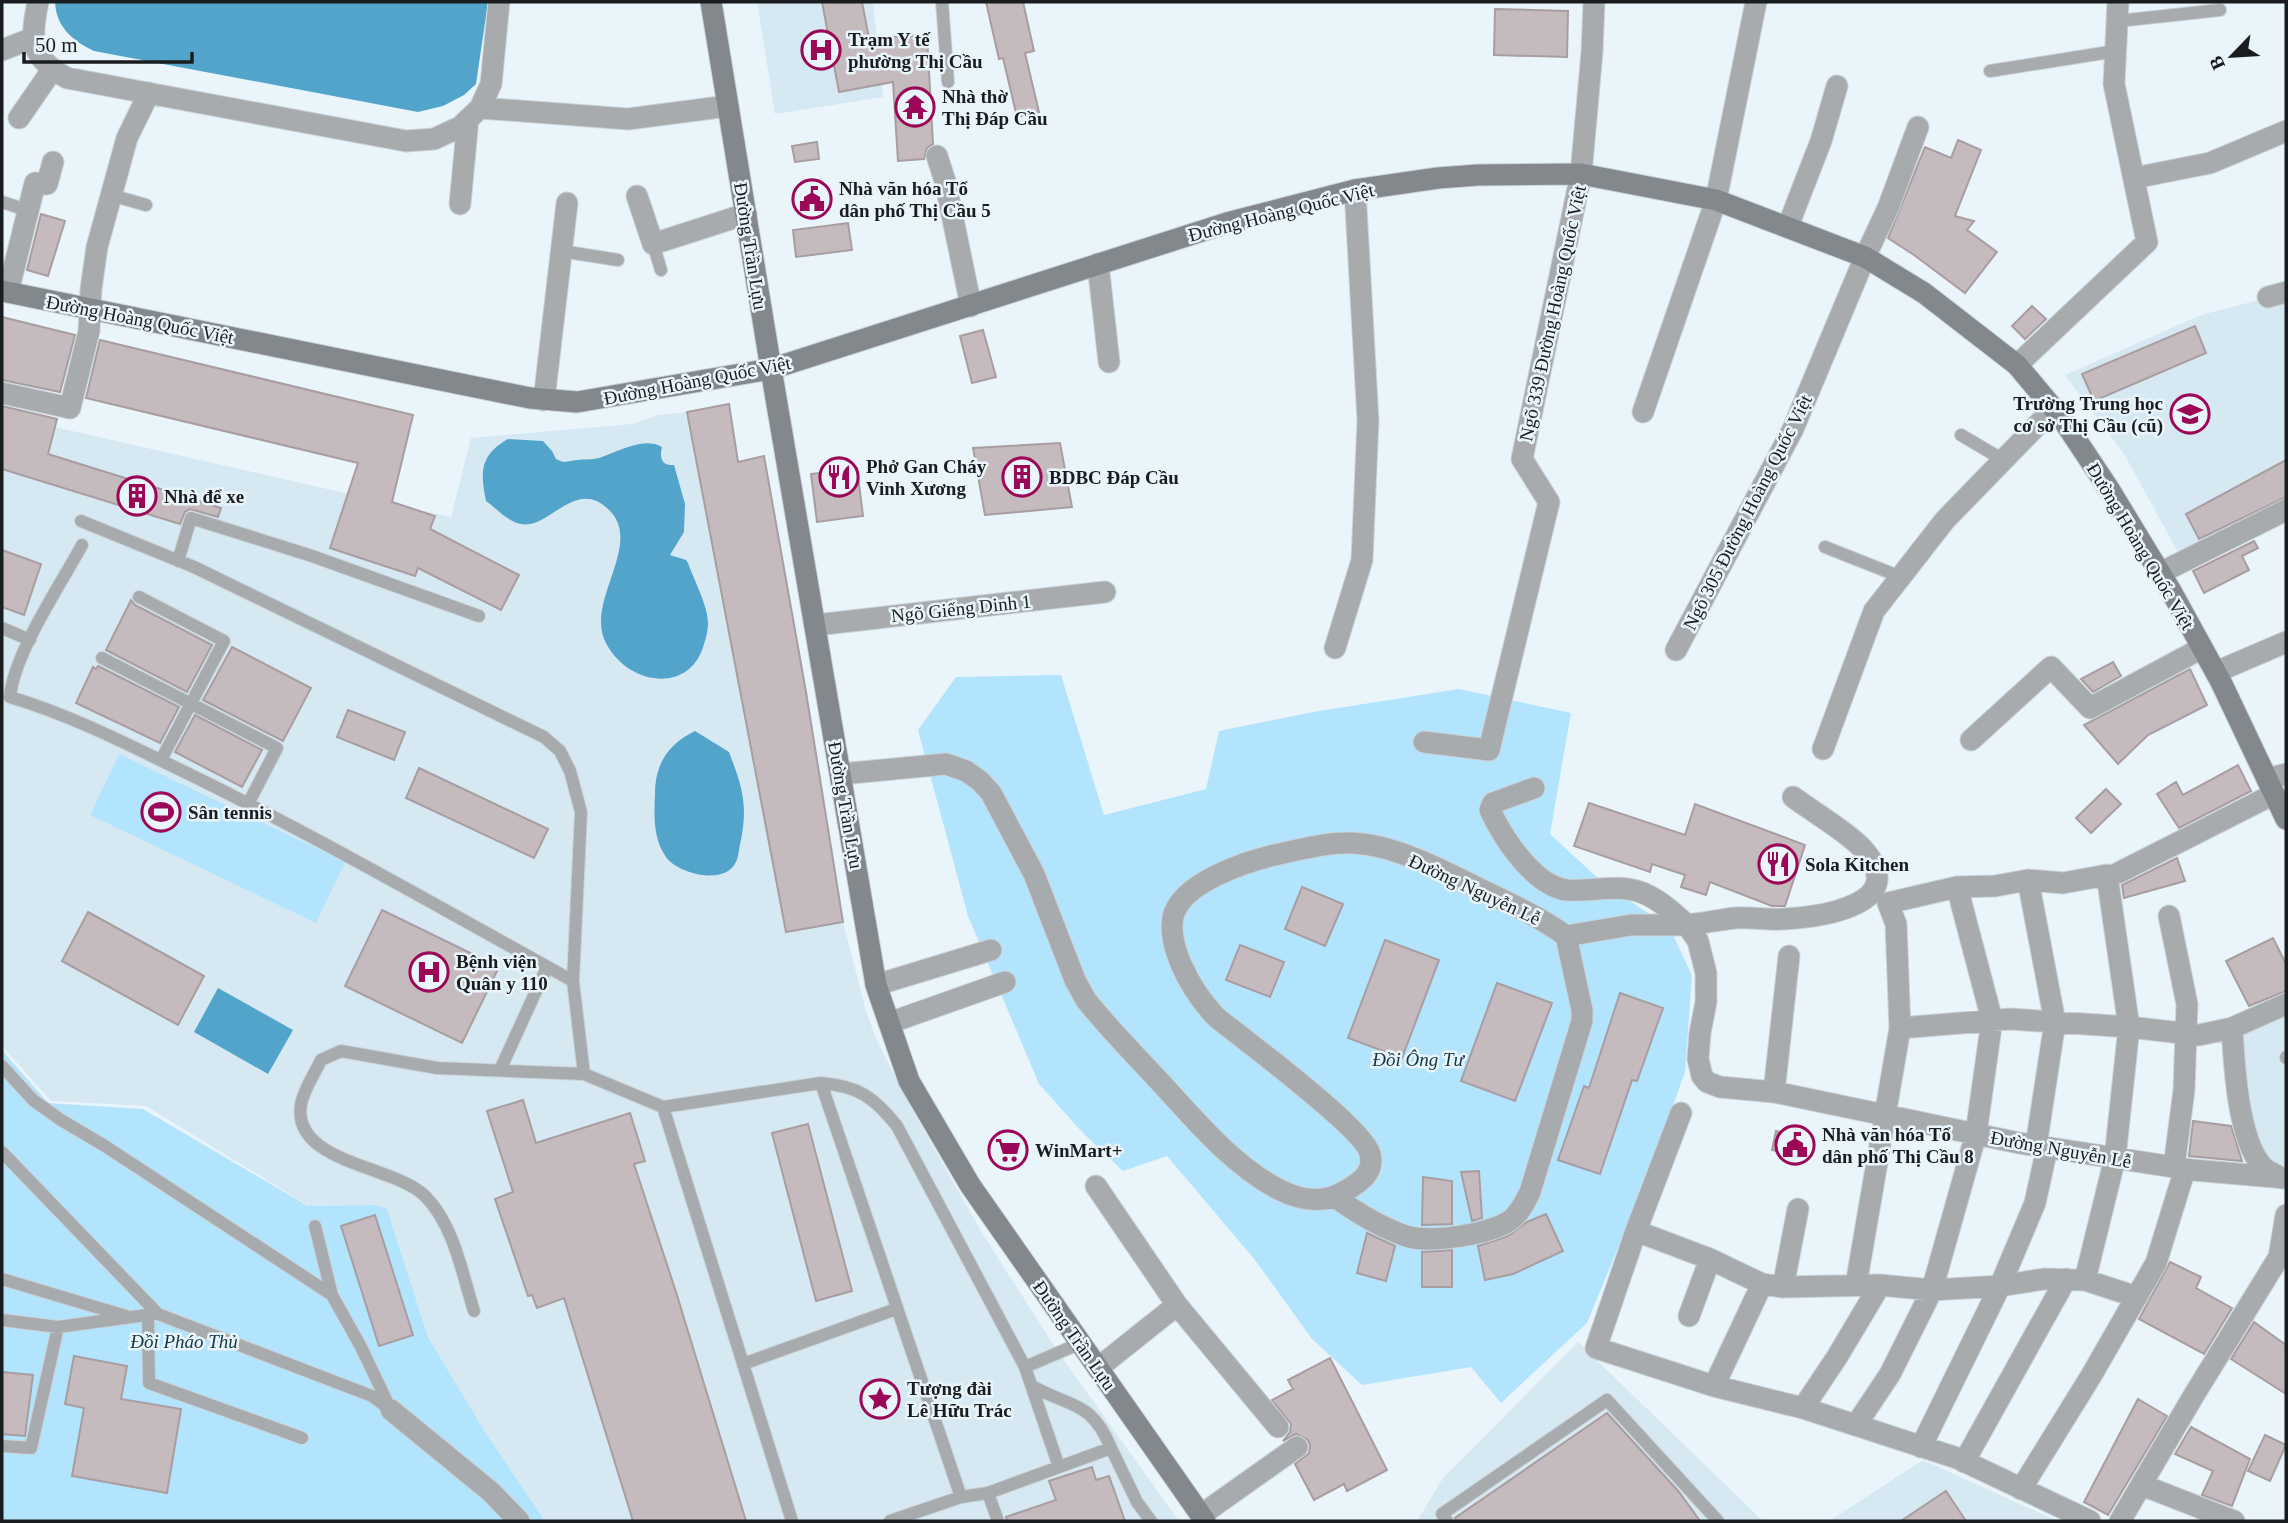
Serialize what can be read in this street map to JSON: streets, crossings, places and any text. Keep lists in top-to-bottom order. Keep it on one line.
{"streets":{"main road":["Đường Hoàng Quốc Việt","Đường Trần Lựu"],"street":["Ngõ 339 Đường Hoàng Quốc Việt","Ngõ 305 Đường Hoàng Quốc Việt","Ngõ Giếng Dinh 1","Đường Nguyễn Lễ"]},"crossings":[["Đường Hoàng Quốc Việt","Đường Trần Lựu"],["Đường Hoàng Quốc Việt","Ngõ 339 Đường Hoàng Quốc Việt"],["Đường Hoàng Quốc Việt","Ngõ 305 Đường Hoàng Quốc Việt"],["Đường Trần Lựu","Ngõ Giếng Dinh 1"]],"parks":["Đồi Ông Tư","Đồi Pháo Thủ"],"places":{"hospital":["Trạm Y tế phường Thị Cầu","Bệnh viện Quân y 110"],"temple":["Nhà thờ Thị Đáp Cầu"],"public building":["Nhà văn hóa Tổ dân phố Thị Cầu 5","Nhà văn hóa Tổ dân phố Thị Cầu 8"],"school or university":["Trường Trung học cơ sở Thị Cầu (cũ)"],"restaurant":["Phở Gan Cháy Vinh Xương","Sola Kitchen"],"building":["BDBC Đáp Cầu","Nhà để xe"],"sports":["Sân tennis"],"supermarket":["WinMart+"],"place":["Tượng đài Lê Hữu Trác"]},"scale_bar":"50 m","north":"bottom left"}
